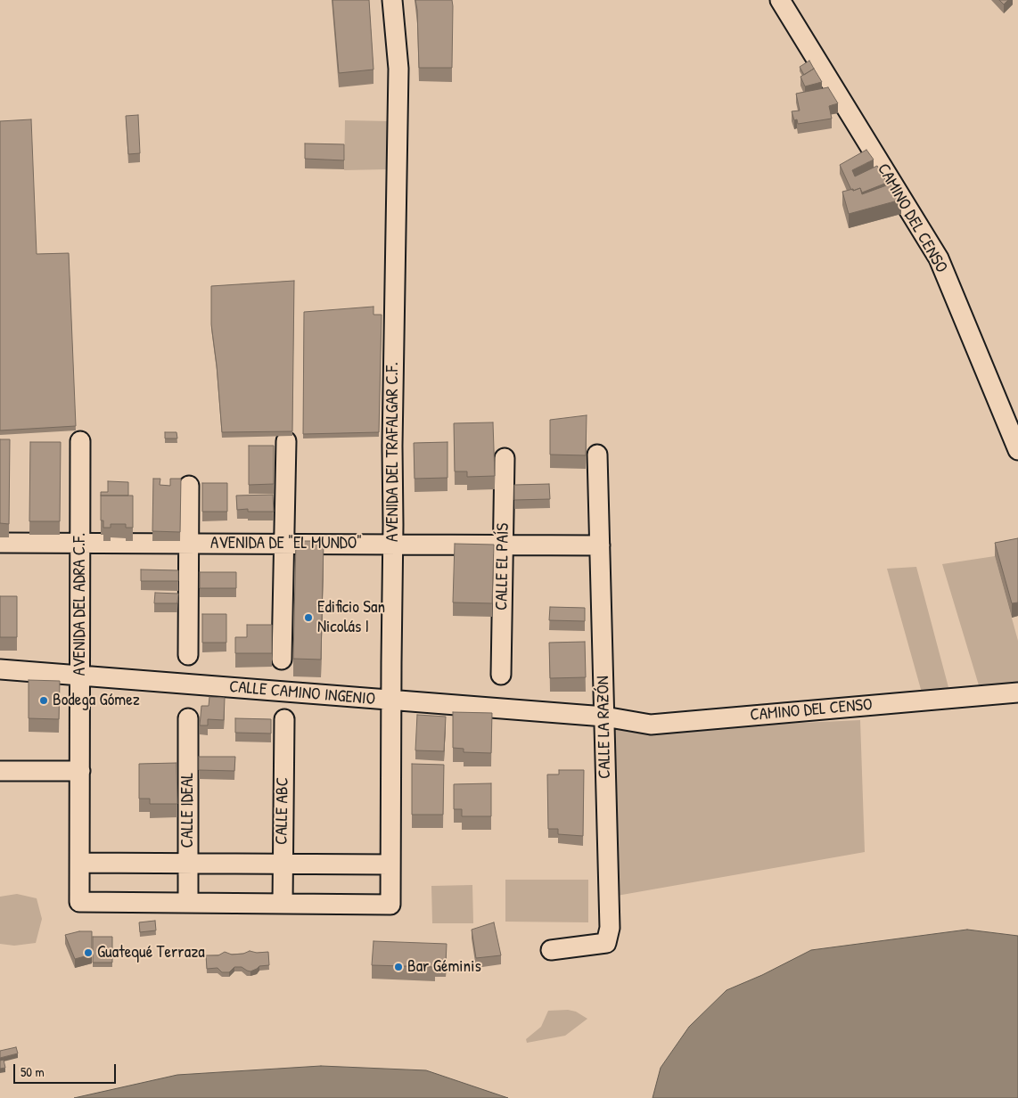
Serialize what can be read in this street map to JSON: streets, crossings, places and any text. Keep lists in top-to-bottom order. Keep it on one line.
{"streets":{"street":["CAMINO DEL CENSO","AVENIDA DEL TRAFALGAR C.F.","AVENIDA DE \"EL MUNDO\"","CALLE EL PAÍS","AVENIDA DEL ADRA C.F.","CALLE CAMINO INGENIO","CALLE LA RAZÓN","CALLE IDEAL","CALLE ABC"]},"crossings":[["CAMINO DEL CENSO","CALLE CAMINO INGENIO"],["CAMINO DEL CENSO","CALLE LA RAZÓN"],["AVENIDA DEL TRAFALGAR C.F.","AVENIDA DE \"EL MUNDO\""],["AVENIDA DEL TRAFALGAR C.F.","CALLE CAMINO INGENIO"],["AVENIDA DEL TRAFALGAR C.F.","CALLE ABC"],["AVENIDA DE \"EL MUNDO\"","CALLE EL PAÍS"],["AVENIDA DE \"EL MUNDO\"","AVENIDA DEL ADRA C.F."],["AVENIDA DE \"EL MUNDO\"","CALLE LA RAZÓN"],["AVENIDA DEL ADRA C.F.","CALLE CAMINO INGENIO"],["AVENIDA DEL ADRA C.F.","CALLE IDEAL"],["CALLE CAMINO INGENIO","CALLE LA RAZÓN"]],"places":["Edificio San Nicolás I","Bodega Gómez","Guatequé Terraza","Bar Géminis"],"scale_bar":"50 m"}
